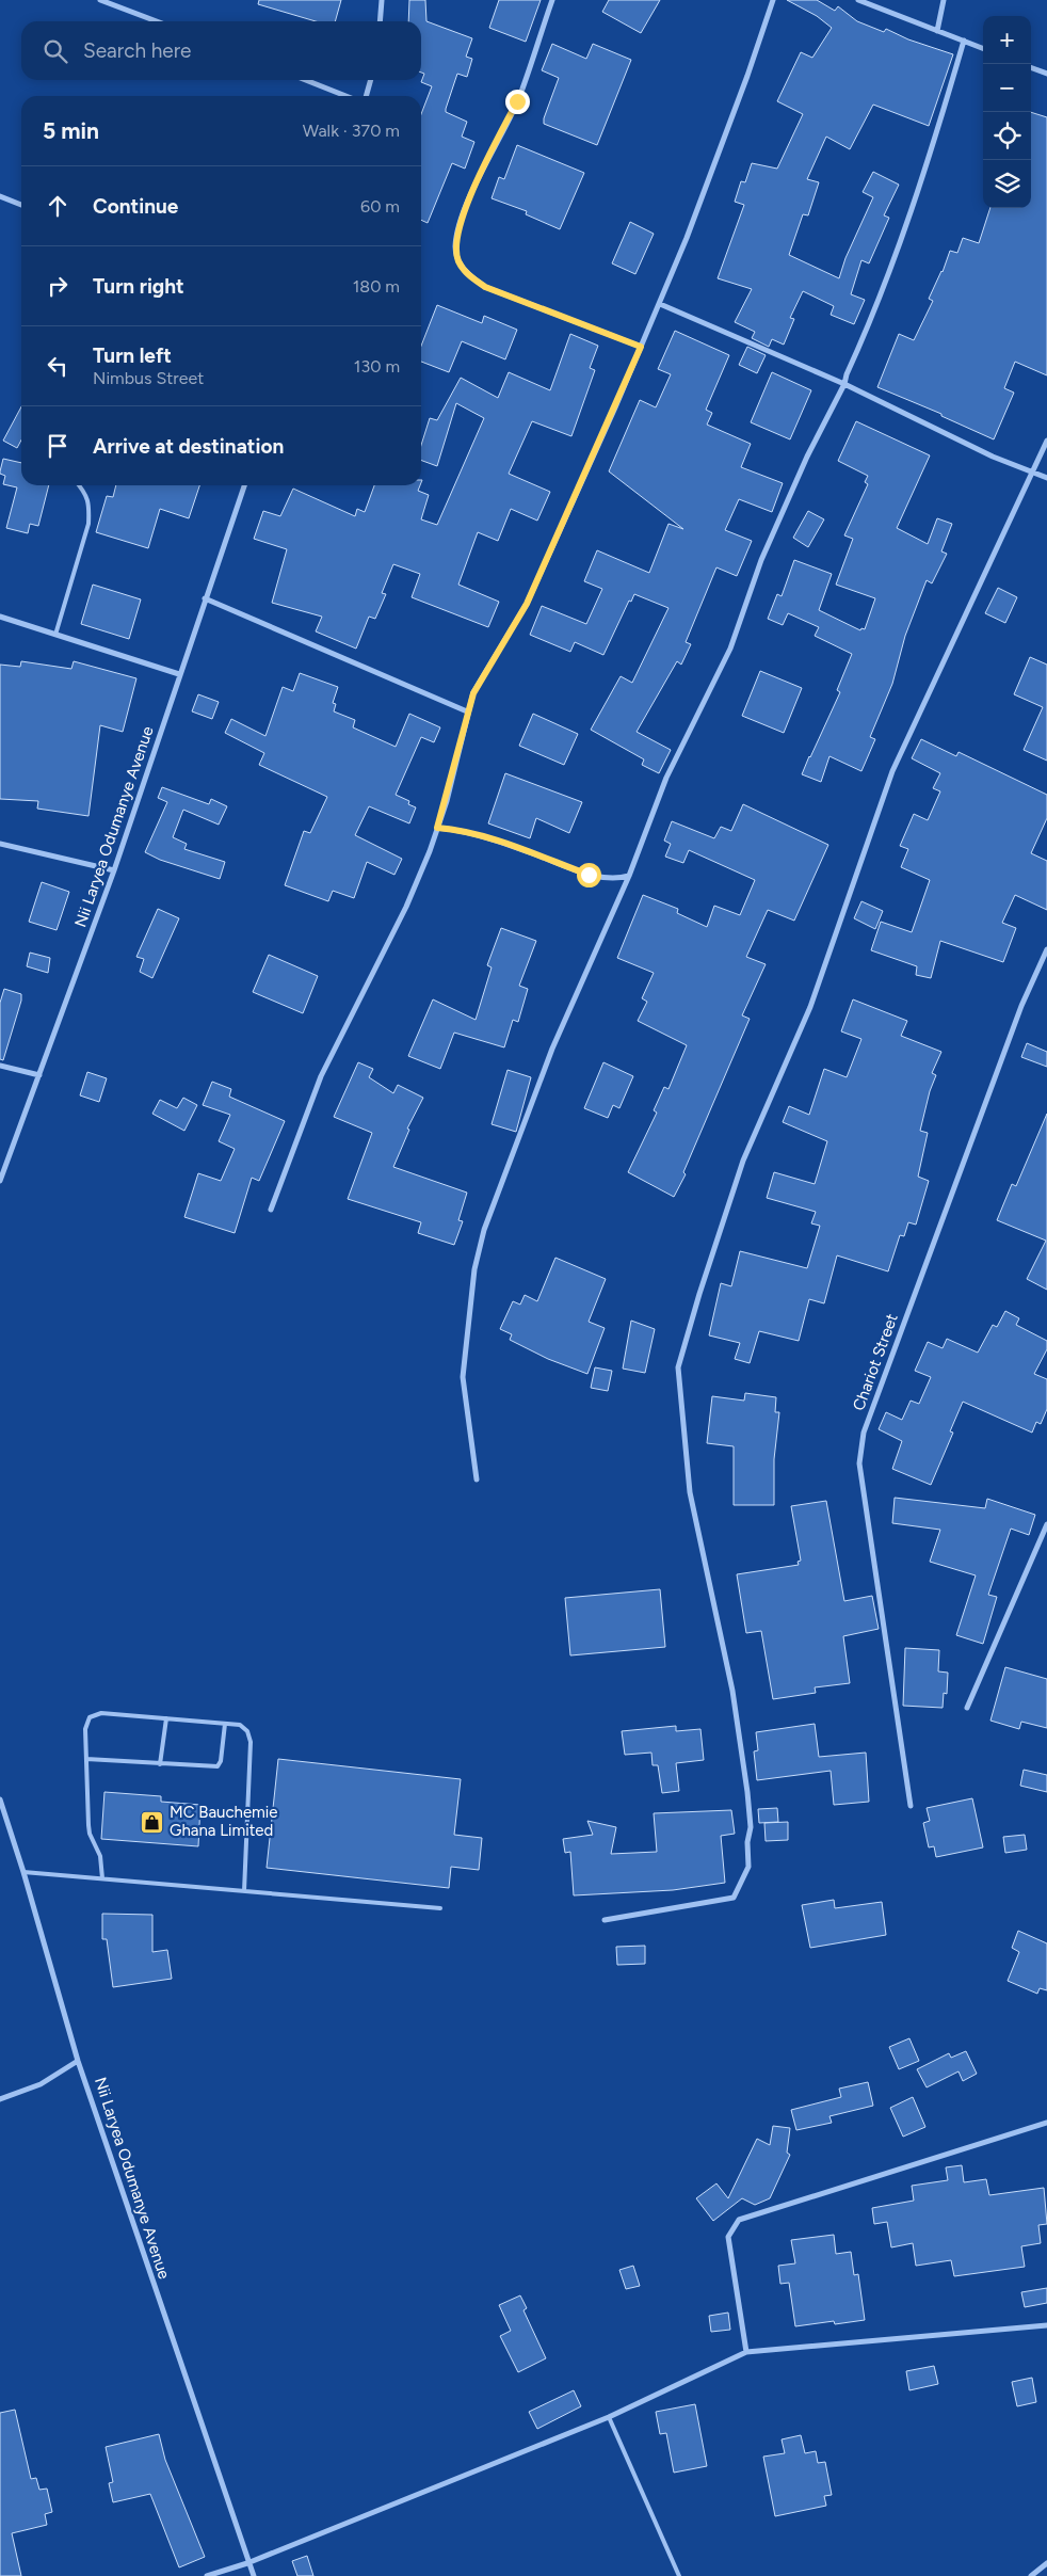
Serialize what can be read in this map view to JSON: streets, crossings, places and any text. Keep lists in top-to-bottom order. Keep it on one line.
{"streets":{"street":["Nii Laryea Odumanye Avenue","Chariot Street"]},"places":{"shop":["MC Bauchemie Ghana Limited"]},"page":{"map_buttons":["+","−"],"search":"Search here","heading":["5 min","Walk · 370 m"],"list":[["Continue","60 m"],["Turn right","180 m"],["Turn left","Nimbus Street","130 m"],"Arrive at destination"]}}
